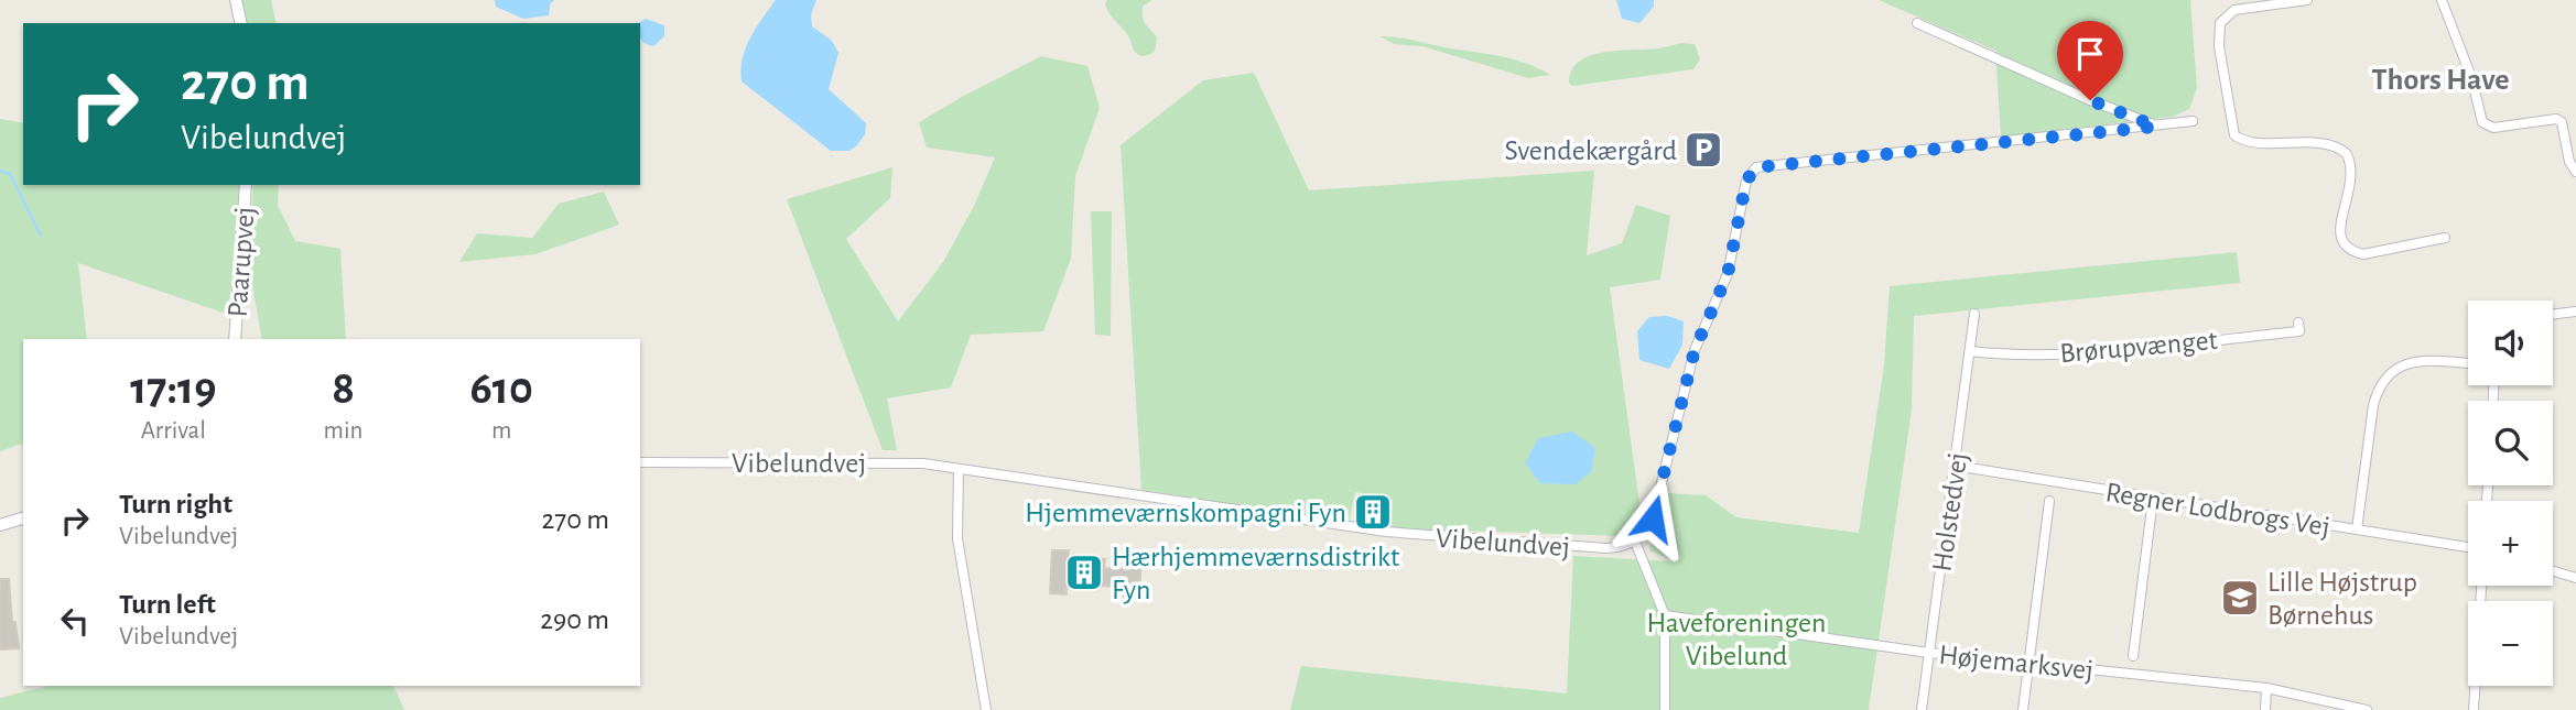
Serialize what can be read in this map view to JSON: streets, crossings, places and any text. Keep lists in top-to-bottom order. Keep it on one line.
{"streets":{"street":["Paarupvej","Brørupvænget","Vibelundvej","Regner Lodbrogs Vej","Holstedvej","Højemarksvej"]},"crossings":[["Brørupvænget","Holstedvej"],["Regner Lodbrogs Vej","Holstedvej"],["Holstedvej","Højemarksvej"]],"districts":["Thors Have"],"parks":["Haveforeningen Vibelund"],"places":{"parking":["Svendekærgård"],"building":["Hjemmeværnskompagni Fyn","Hærhjemmeværnsdistrikt Fyn"],"school or university":["Lille Højstrup Børnehus"]},"page":{"turn":["270 m","Vibelundvej"],"map_buttons":["+","−"],"eta":["17:19","Arrival","8","min","610","m"],"list":[{"name":"Turn right","note":"Vibelundvej","value":"270 m"},{"name":"Turn left","note":"Vibelundvej","value":"290 m"}]}}
